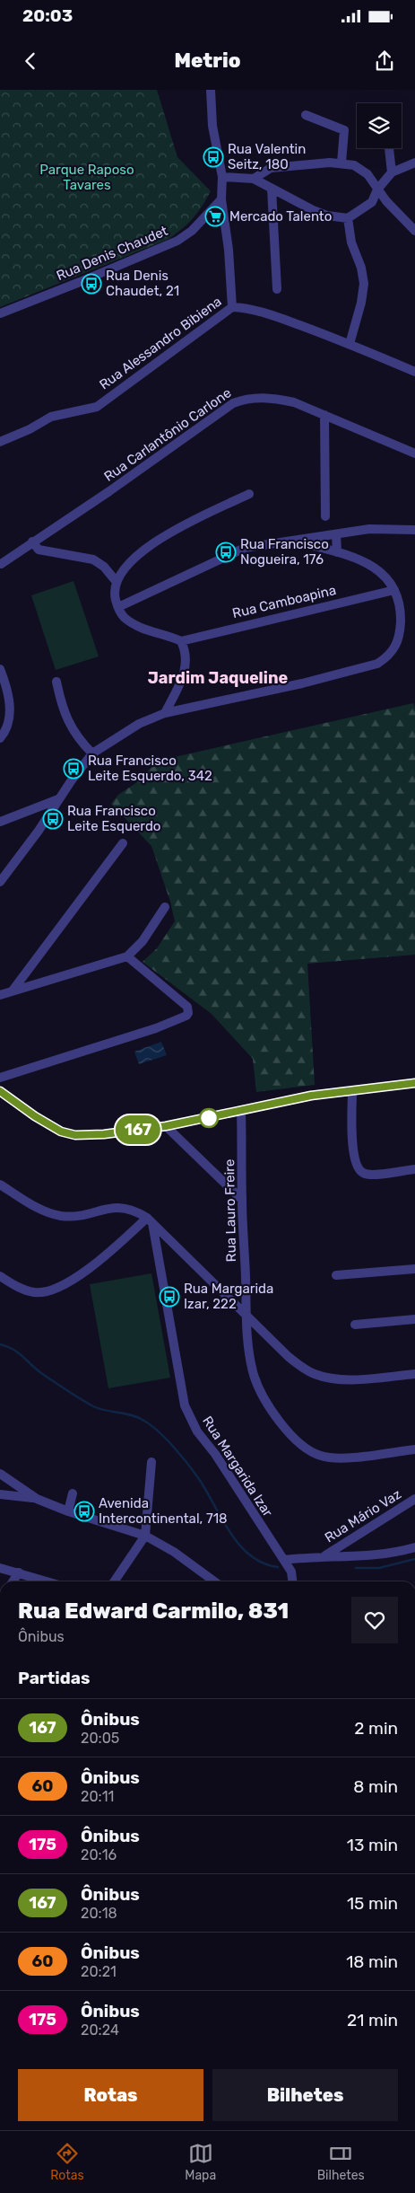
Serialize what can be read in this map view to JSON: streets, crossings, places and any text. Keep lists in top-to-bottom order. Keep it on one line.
{"streets":{"street":["Rua Denis Chaudet","Rua Alessandro Bibiena","Rua Carlantônio Carlone","Rua Camboapina","Rua Lauro Freire","Rua Margarida Izar","Rua Mário Vaz"]},"districts":["Jardim Jaqueline"],"parks":["Parque Raposo Tavares"],"places":{"bus stop":["Rua Valentin Seitz, 180","Rua Denis Chaudet, 21","Rua Francisco Nogueira, 176","Rua Francisco Leite Esquerdo, 342","Rua Francisco Leite Esquerdo","Rua Margarida Izar, 222","Avenida Intercontinental, 718"],"supermarket":["Mercado Talento"]},"lines":["bus line 167"],"page":{"status":"20:03","header":"Metrio","on_map":"167","heading":[["Rua Edward Carmilo, 831","Ônibus"],"Partidas"],"list":[{"mark":"167","name":"Ônibus","note":"20:05","value":"2 min"},{"mark":"60","name":"Ônibus","note":"20:11","value":"8 min"},{"mark":"175","name":"Ônibus","note":"20:16","value":"13 min"},{"mark":"167","name":"Ônibus","note":"20:18","value":"15 min"},{"mark":"60","name":"Ônibus","note":"20:21","value":"18 min"},{"mark":"175","name":"Ônibus","note":"20:24","value":"21 min"}],"buttons":["Rotas","Bilhetes"],"tabs":["Rotas","Mapa","Bilhetes"]}}
